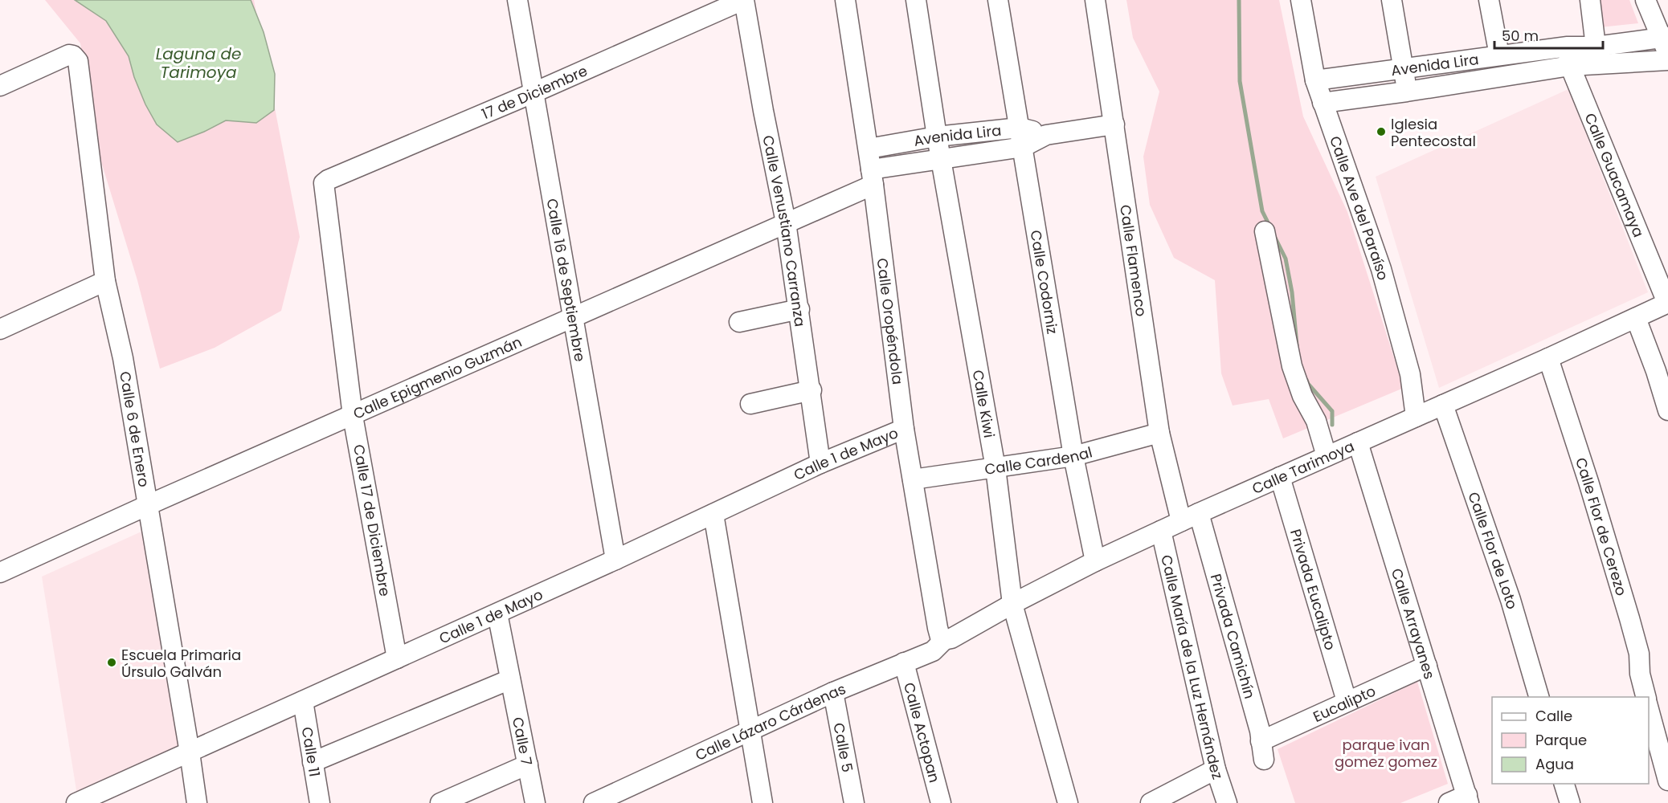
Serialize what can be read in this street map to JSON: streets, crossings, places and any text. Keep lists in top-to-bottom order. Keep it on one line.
{"streets":{"street":["Avenida Lira","17 de Diciembre","Calle Guacamaya","Calle Ave del Paraíso","Calle Venustiano Carranza","Calle Flamenco","Calle 16 de Septiembre","Calle Codorniz","Calle Oropéndola","Calle Epigmenio Guzmán","Calle Kiwi","Calle 6 de Enero","Calle 1 de Mayo","Calle Cardenal","Calle Tarimoya","Calle 17 de Diciembre","Calle Flor de Cerezo","Calle Flor de Loto","Privada Eucalipto","Calle Arrayanes","Privada Camichín","Calle María de la Luz Hernández","Eucalipto","Calle Lázaro Cárdenas","Calle Actopan","Calle 7","Calle 5","Calle 11"]},"crossings":[["Avenida Lira","Calle Guacamaya"],["Avenida Lira","Calle Ave del Paraíso"],["Avenida Lira","Calle Flamenco"],["Avenida Lira","Calle Codorniz"],["Avenida Lira","Calle Oropéndola"],["Avenida Lira","Calle Epigmenio Guzmán"],["Avenida Lira","Calle Kiwi"],["17 de Diciembre","Calle Venustiano Carranza"],["17 de Diciembre","Calle 16 de Septiembre"],["17 de Diciembre","Calle 17 de Diciembre"],["Calle Guacamaya","Calle Tarimoya"],["Calle Ave del Paraíso","Calle Tarimoya"],["Calle Venustiano Carranza","Calle Epigmenio Guzmán"],["Calle Venustiano Carranza","Calle 1 de Mayo"],["Calle Flamenco","Calle Cardenal"],["Calle Flamenco","Calle Tarimoya"],["Calle 16 de Septiembre","Calle Epigmenio Guzmán"],["Calle 16 de Septiembre","Calle 1 de Mayo"],["Calle Codorniz","Calle Cardenal"],["Calle Codorniz","Calle Tarimoya"],["Calle Oropéndola","Calle Epigmenio Guzmán"],["Calle Oropéndola","Calle 1 de Mayo"],["Calle Oropéndola","Calle Cardenal"],["Calle Oropéndola","Calle Tarimoya"],["Calle Oropéndola","Calle Lázaro Cárdenas"],["Calle Epigmenio Guzmán","Calle 6 de Enero"],["Calle Epigmenio Guzmán","Calle 17 de Diciembre"],["Calle Kiwi","Calle Cardenal"],["Calle Kiwi","Calle Tarimoya"],["Calle 6 de Enero","Calle 1 de Mayo"],["Calle 1 de Mayo","Calle 17 de Diciembre"],["Calle 1 de Mayo","Calle 7"],["Calle 1 de Mayo","Calle 11"],["Calle Tarimoya","Calle Flor de Cerezo"],["Calle Tarimoya","Calle Flor de Loto"],["Calle Tarimoya","Privada Eucalipto"],["Calle Tarimoya","Calle Arrayanes"],["Calle Tarimoya","Privada Camichín"],["Calle Tarimoya","Calle María de la Luz Hernández"],["Calle Tarimoya","Calle Lázaro Cárdenas"],["Privada Eucalipto","Eucalipto"],["Calle Arrayanes","Eucalipto"],["Privada Camichín","Eucalipto"],["Calle Lázaro Cárdenas","Calle Actopan"],["Calle Lázaro Cárdenas","Calle 5"]],"water":["Laguna de Tarimoya"],"parks":["parque ivan gomez gomez"],"places":["Iglesia Pentecostal","Escuela Primaria Úrsulo Galván"],"legend":["Calle","Parque","Agua"],"scale_bar":"50 m"}
